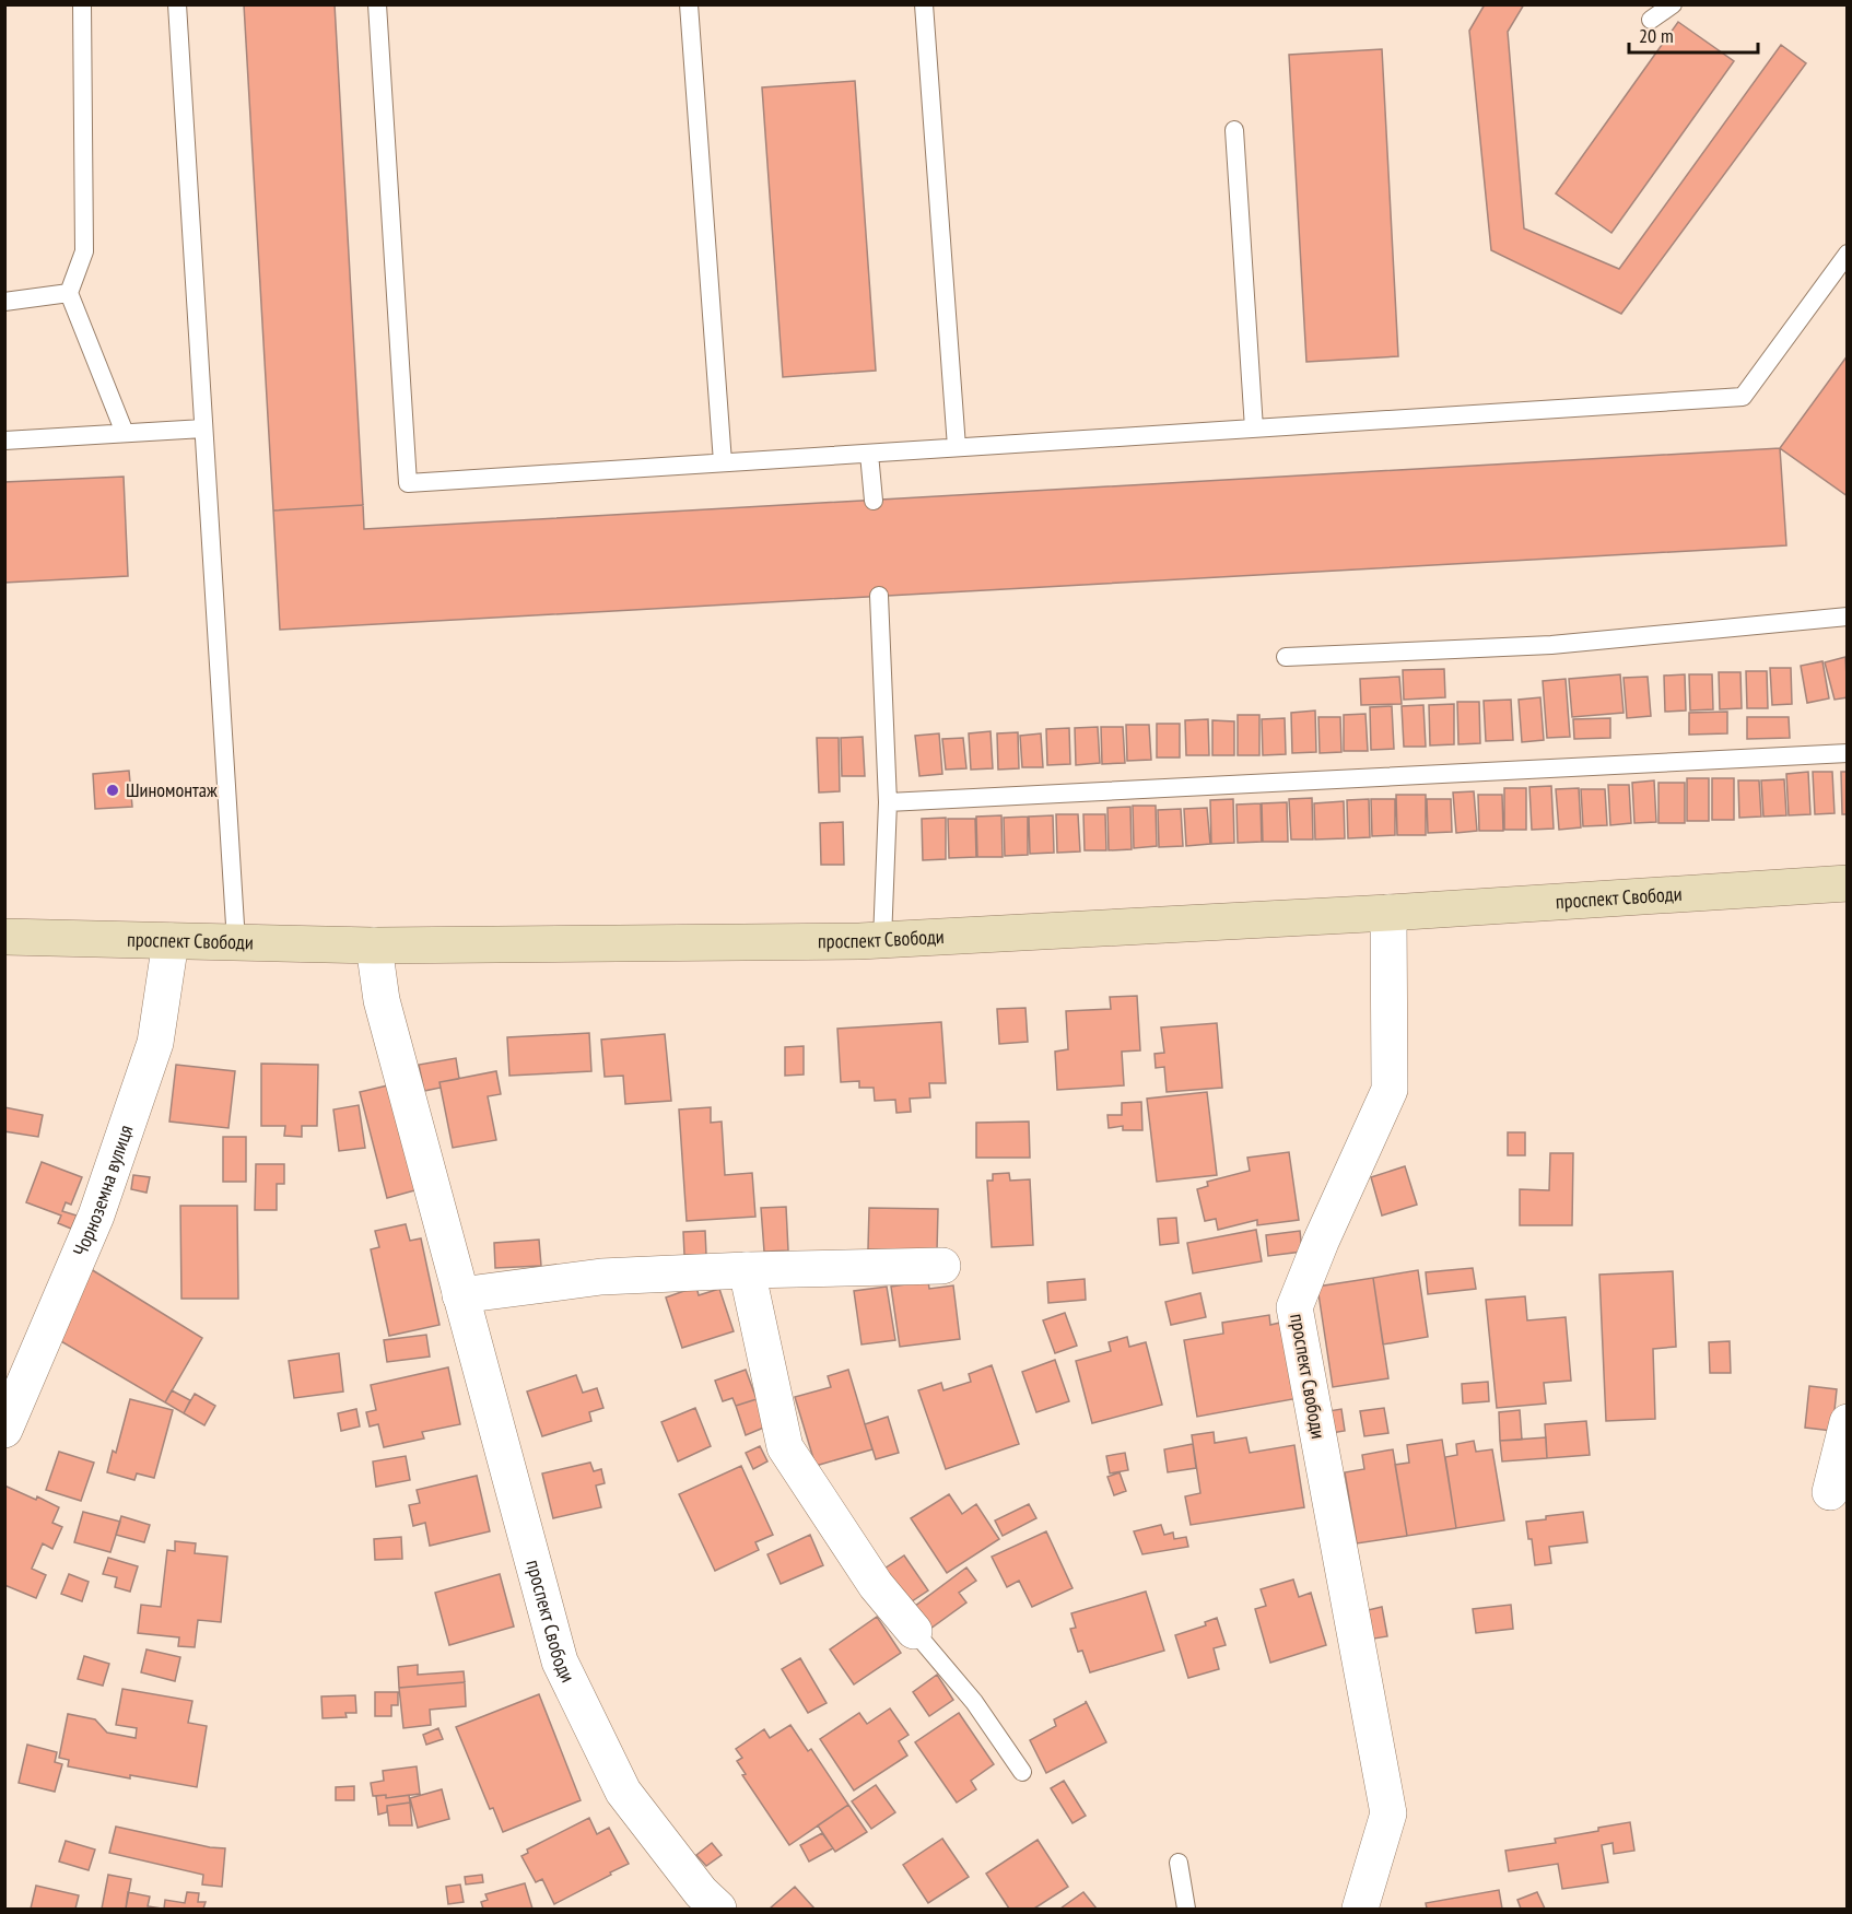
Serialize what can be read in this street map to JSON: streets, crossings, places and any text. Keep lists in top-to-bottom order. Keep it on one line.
{"streets":{"main road":["проспект Свободи"],"street":["Чорноземна вулиця"]},"crossings":[["проспект Свободи","Чорноземна вулиця"]],"places":["Шиномонтаж"],"scale_bar":"20 m"}
